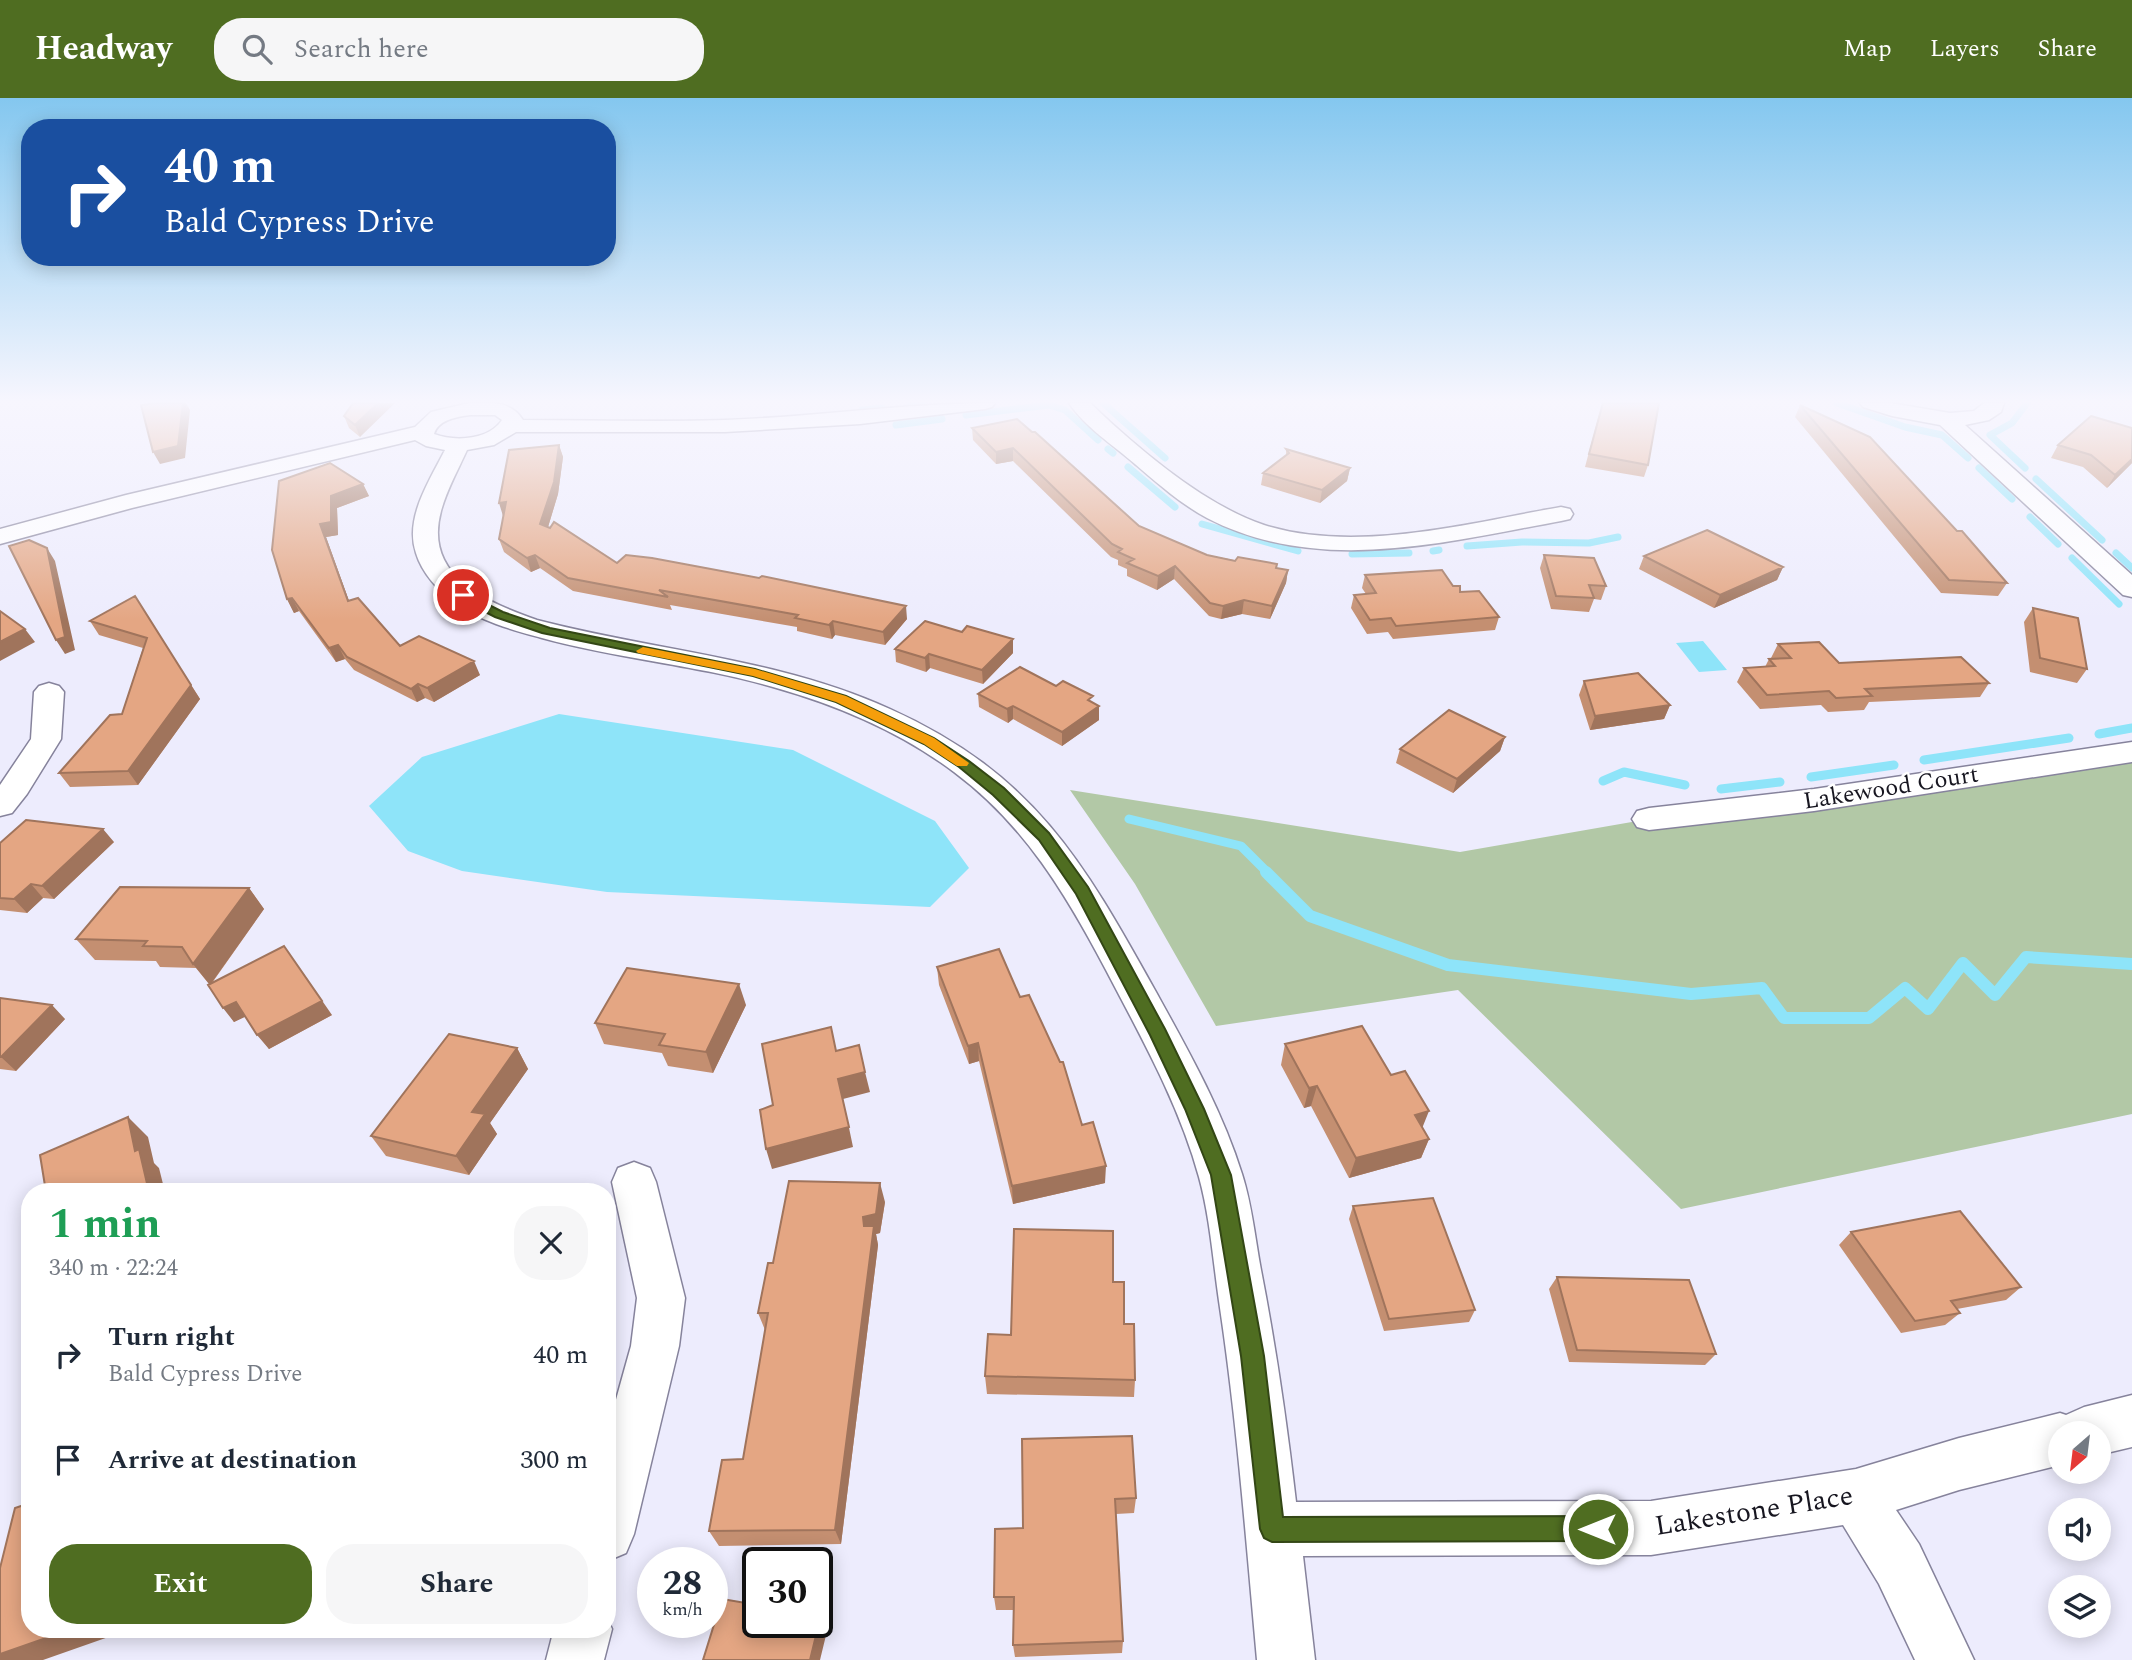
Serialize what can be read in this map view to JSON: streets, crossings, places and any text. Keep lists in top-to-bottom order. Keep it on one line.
{"streets":{"street":["Lakewood Court","Lakestone Place"]},"north":"bottom left","page":{"header":"Headway","search":"Search here","nav":["Map","Layers","Share"],"turn":["40 m","Bald Cypress Drive"],"heading":["1 min","340 m · 22:24"],"list":[{"name":"Turn right","note":"Bald Cypress Drive","value":"40 m"},{"name":"Arrive at destination","value":"300 m"}],"buttons":["Exit","Share"],"speed":"28 km/h","limit":"30"}}
